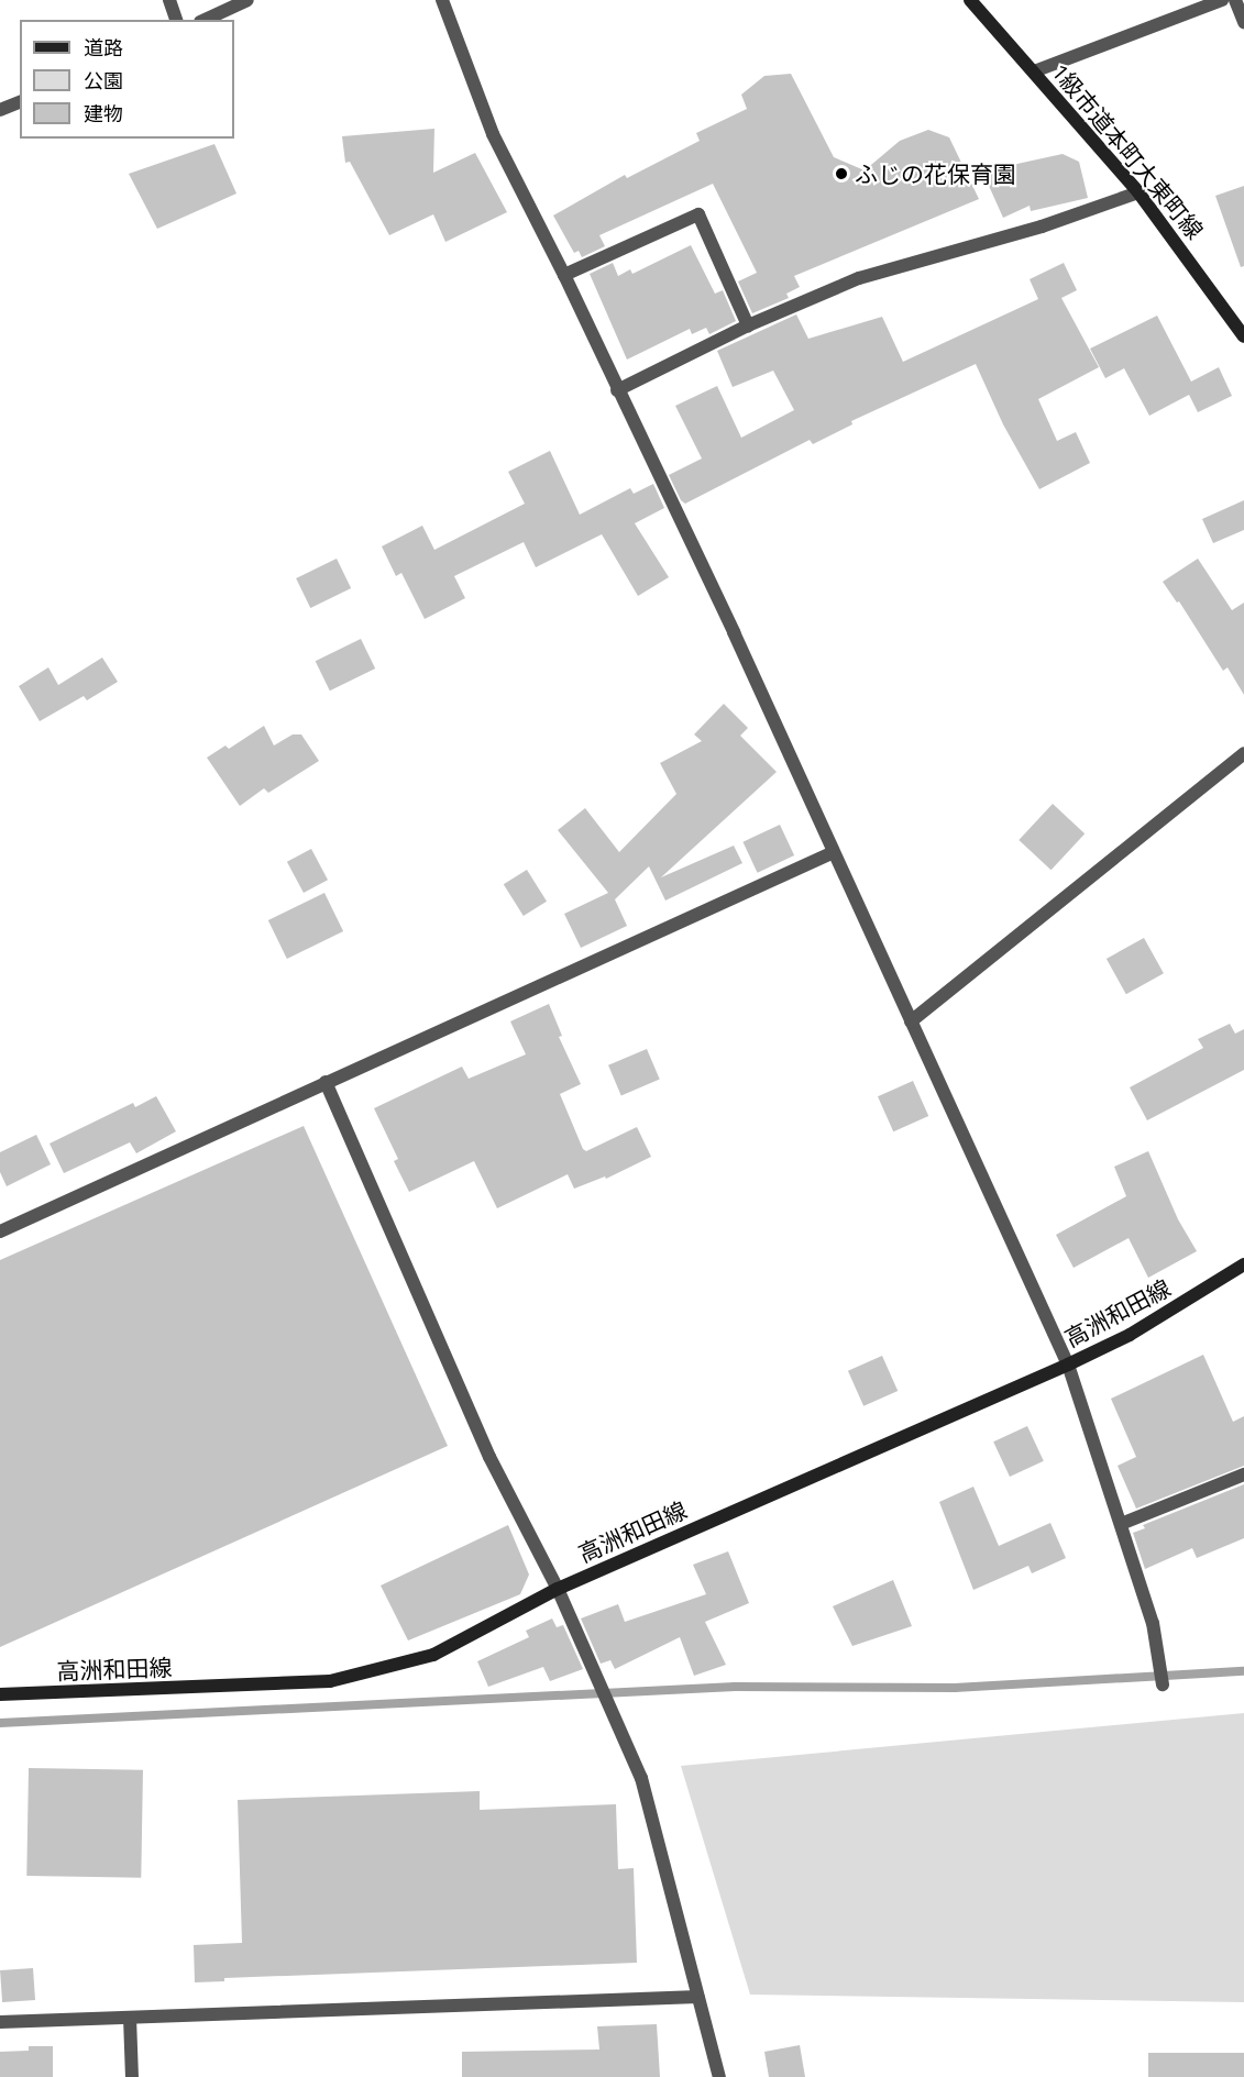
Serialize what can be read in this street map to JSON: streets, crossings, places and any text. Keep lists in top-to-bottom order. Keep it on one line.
{"streets":{"main road":["1級市道本町大東町線","高洲和田線"]},"places":["ふじの花保育園"],"legend":["道路","公園","建物"]}
